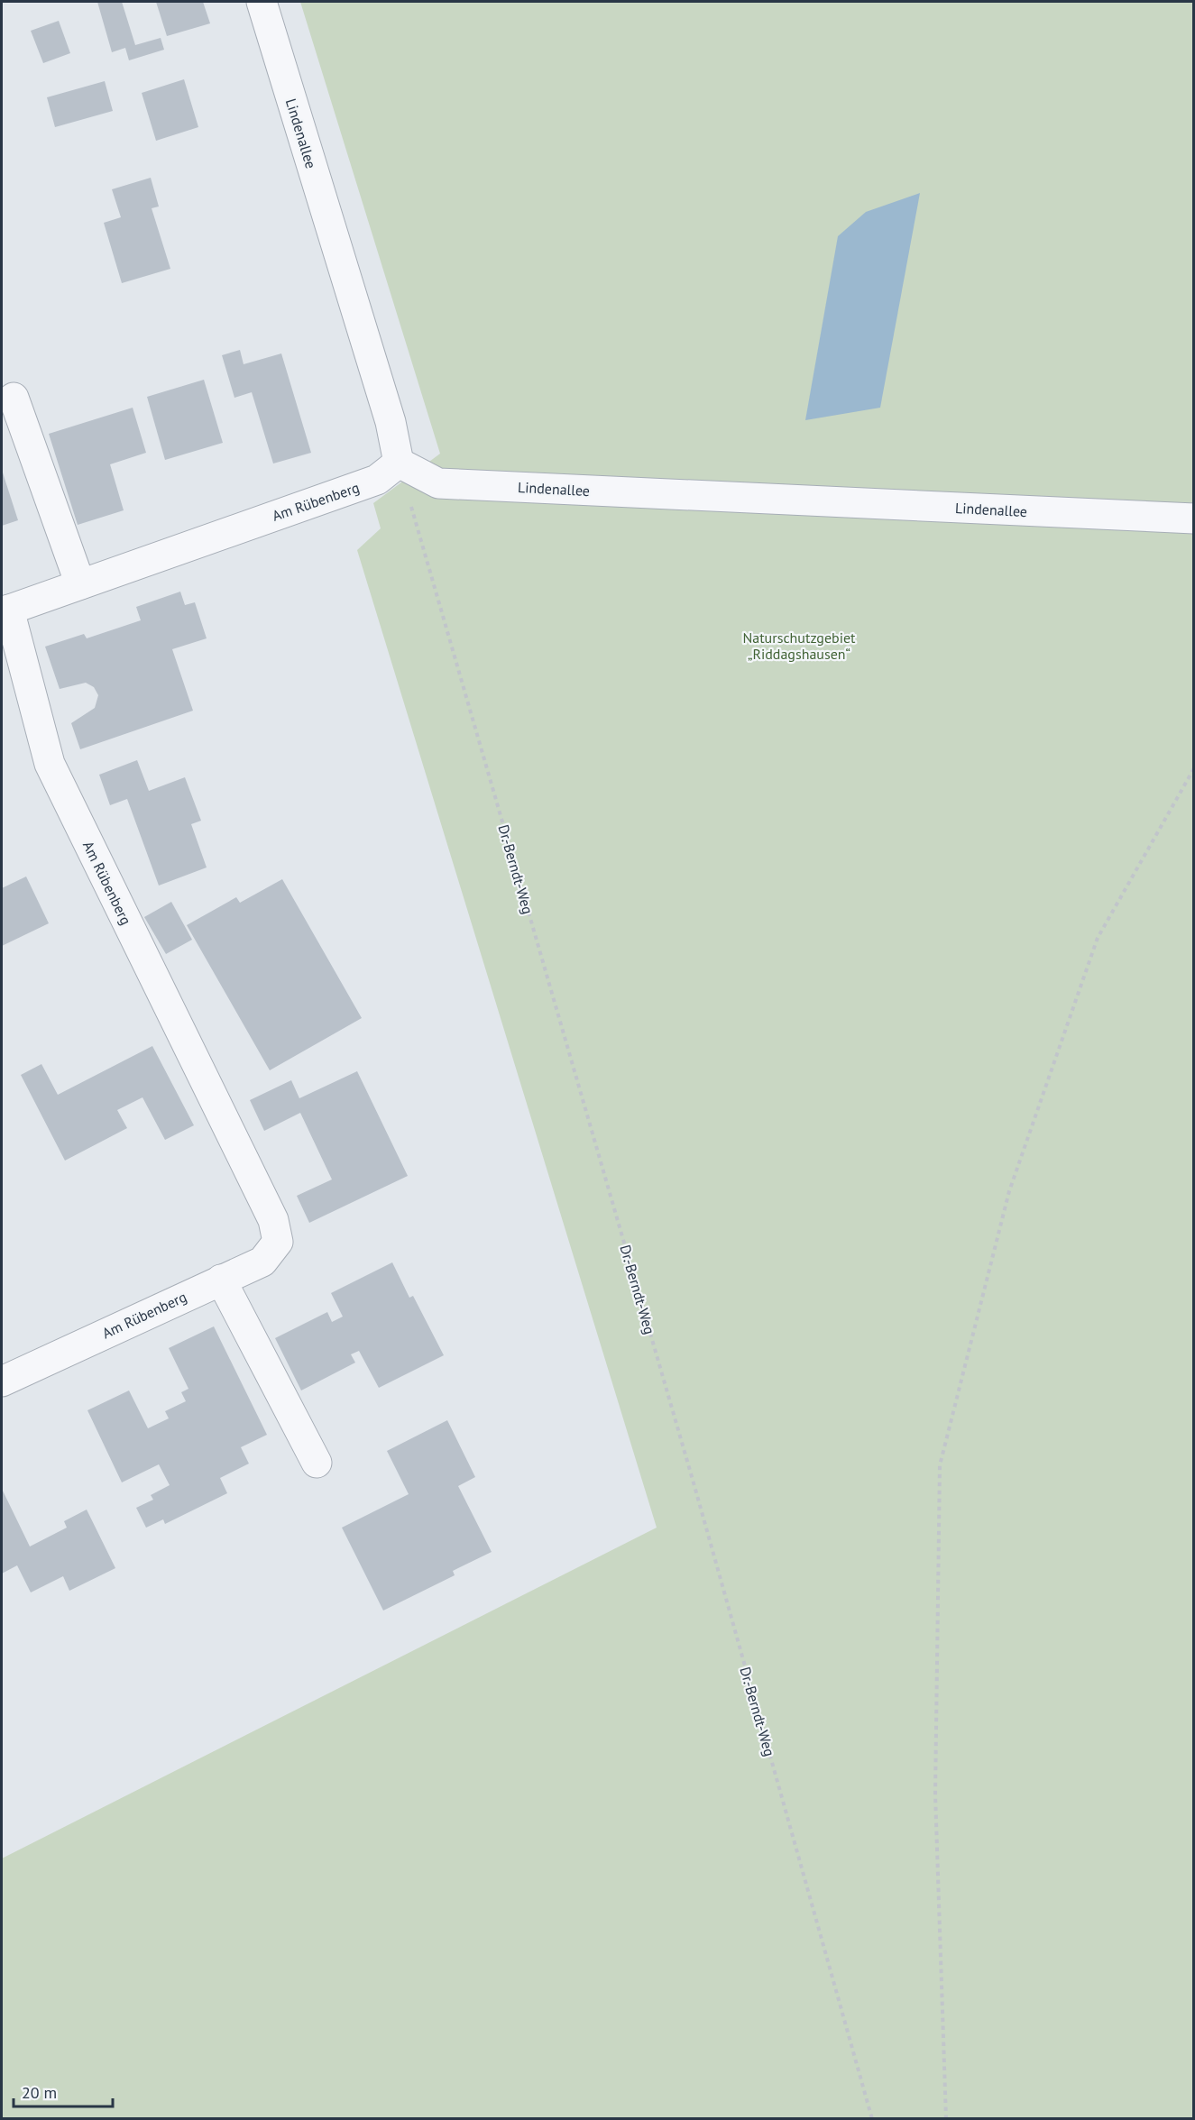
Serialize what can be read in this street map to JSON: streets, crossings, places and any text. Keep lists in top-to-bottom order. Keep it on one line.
{"streets":{"street":["Lindenallee","Am Rübenberg"],"path":["Dr.-Berndt-Weg"]},"crossings":[["Lindenallee","Am Rübenberg"],["Lindenallee","Dr.-Berndt-Weg"],["Am Rübenberg","Dr.-Berndt-Weg"]],"parks":["Naturschutzgebiet „Riddagshausen“"],"scale_bar":"20 m"}
